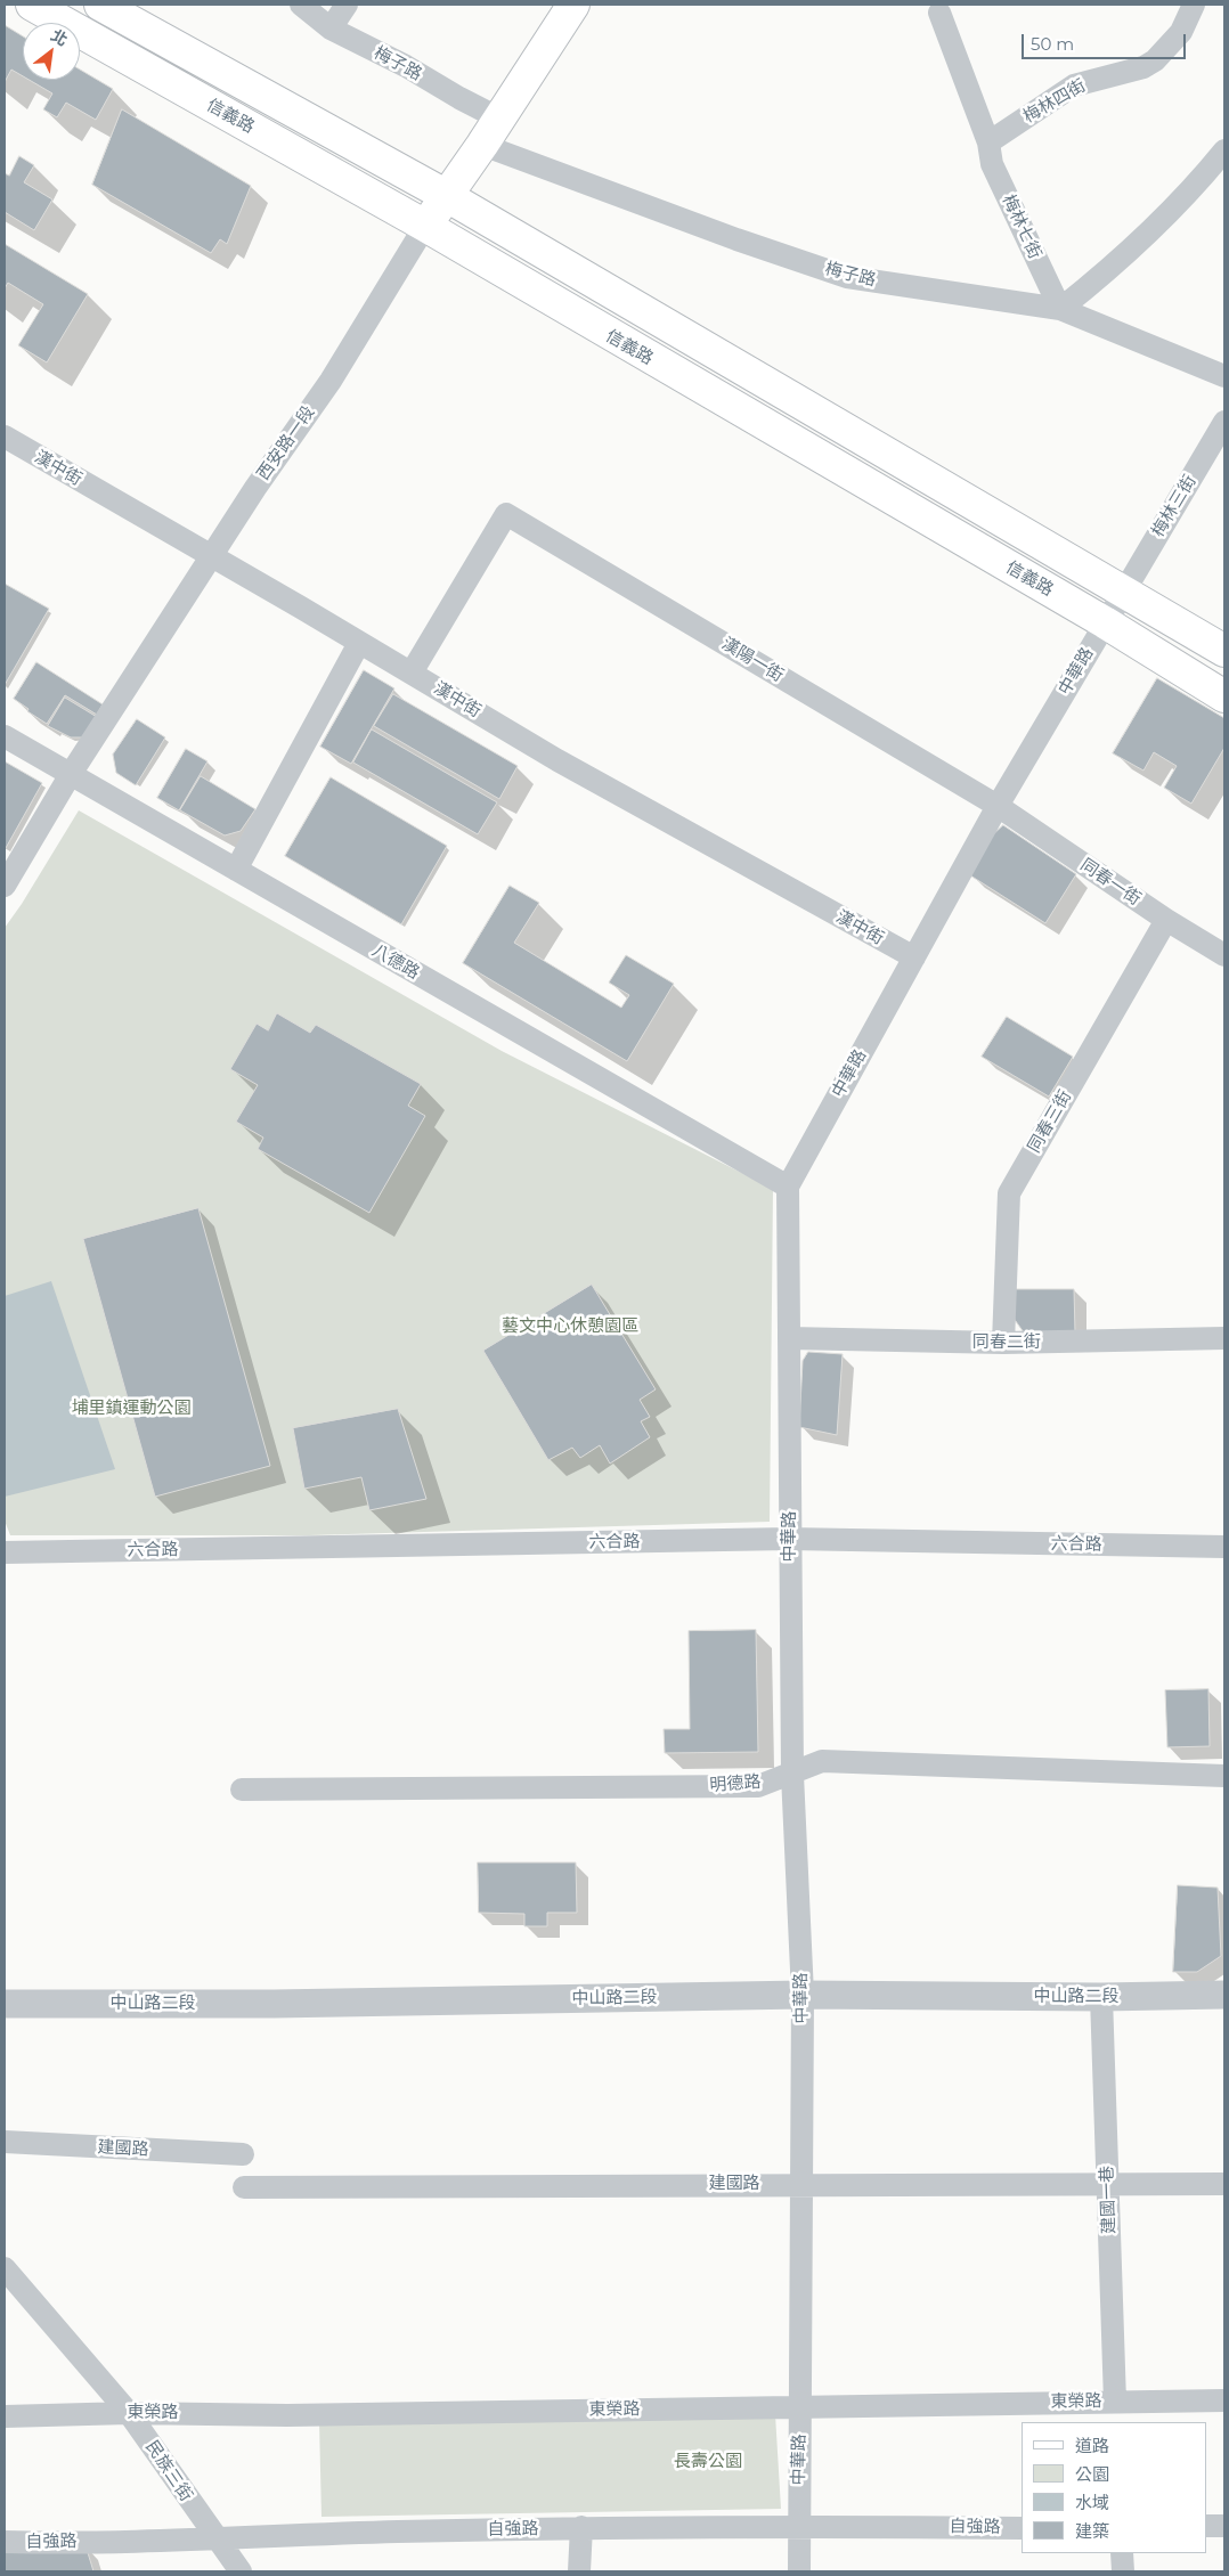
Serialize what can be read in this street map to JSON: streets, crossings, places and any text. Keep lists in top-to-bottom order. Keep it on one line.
{"streets":{"main road":["信義路","西安路一段"],"street":["梅子路","梅林四街","梅林七街","漢中街","梅林三街","漢陽一街","中華路","同春一街","八德路","同春三街","同春二街","六合路","明德路","中山路二段","建國路","建國一巷","東榮路","民族三街","自強路"]},"crossings":[["梅子路","梅林七街"],["梅子路","西安路一段"],["梅林四街","梅林七街"],["信義路","西安路一段"],["信義路","梅林三街"],["信義路","中華路"],["西安路一段","漢中街"],["西安路一段","八德路"],["漢中街","漢陽一街"],["漢中街","中華路"],["梅林三街","中華路"],["漢陽一街","中華路"],["漢陽一街","同春一街"],["中華路","同春一街"],["中華路","八德路"],["中華路","同春二街"],["中華路","六合路"],["中華路","明德路"],["中華路","中山路二段"],["中華路","建國路"],["中華路","東榮路"],["中華路","自強路"],["同春一街","同春三街"],["同春三街","同春二街"],["中山路二段","建國一巷"],["建國路","建國一巷"],["建國一巷","東榮路"],["東榮路","民族三街"],["民族三街","自強路"]],"parks":["藝文中心休憩園區","埔里鎮運動公園","長壽公園"],"legend":["道路","公園","水域","建築"],"scale_bar":"50 m","north":"top right"}
